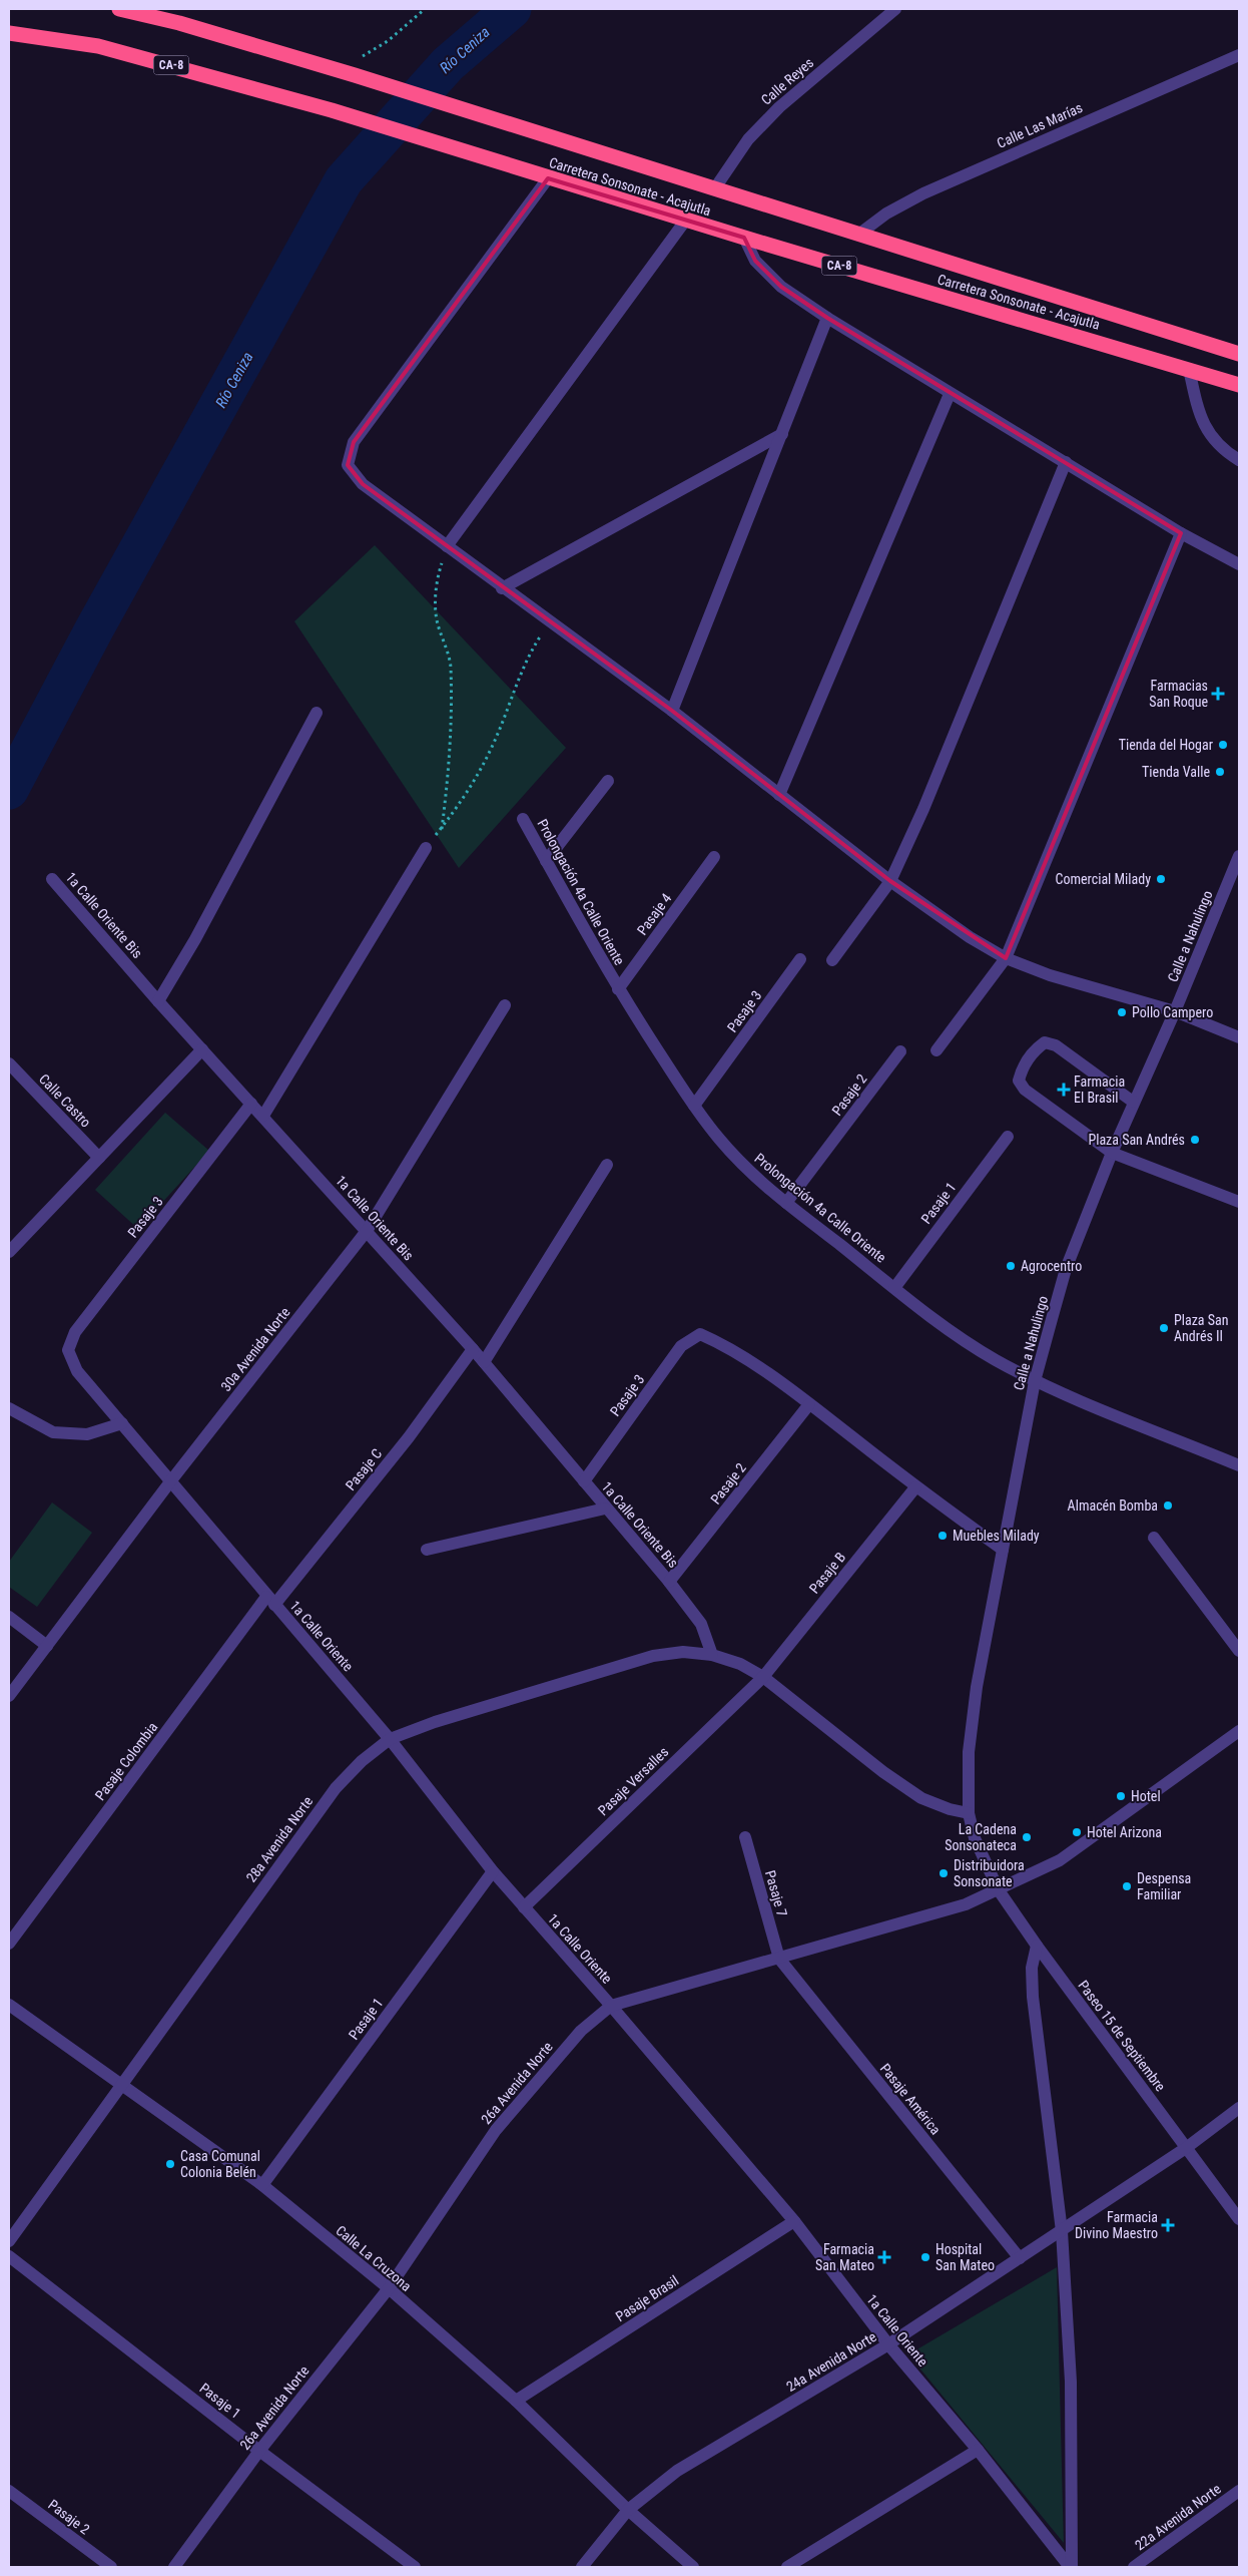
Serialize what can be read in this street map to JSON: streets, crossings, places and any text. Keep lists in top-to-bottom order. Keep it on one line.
{"streets":{"highway":["CA-8","Carretera Sonsonate - Acajutla"],"street":["Calle Reyes","Calle Las Marías","Prolongación 4a Calle Oriente","Pasaje 4","1a Calle Oriente Bis","Calle a Nahulingo","Pasaje 3","Pasaje 2","Calle Castro","Pasaje 1","30a Avenida Norte","Pasaje C","Pasaje B","1a Calle Oriente","Pasaje Colombia","Pasaje Versalles","28a Avenida Norte","Pasaje 7","Paseo 15 de Septiembre","26a Avenida Norte","Pasaje América","Calle La Cruzona","Pasaje Brasil","24a Avenida Norte","22a Avenida Norte"]},"crossings":[["Calle Reyes","Carretera Sonsonate - Acajutla"],["Calle Las Marías","Carretera Sonsonate - Acajutla"],["Prolongación 4a Calle Oriente","Pasaje 4"],["Prolongación 4a Calle Oriente","Calle a Nahulingo"],["Prolongación 4a Calle Oriente","Pasaje 3"],["Prolongación 4a Calle Oriente","Pasaje 2"],["Prolongación 4a Calle Oriente","Pasaje 1"],["1a Calle Oriente Bis","Pasaje 3"],["1a Calle Oriente Bis","Pasaje 2"],["1a Calle Oriente Bis","30a Avenida Norte"],["1a Calle Oriente Bis","Pasaje C"],["1a Calle Oriente Bis","28a Avenida Norte"],["Calle a Nahulingo","28a Avenida Norte"],["Calle a Nahulingo","Paseo 15 de Septiembre"],["Pasaje 3","Pasaje 2"],["Pasaje 3","1a Calle Oriente"],["Pasaje 1","1a Calle Oriente"],["Pasaje 1","26a Avenida Norte"],["Pasaje 1","Calle La Cruzona"],["30a Avenida Norte","1a Calle Oriente"],["Pasaje C","1a Calle Oriente"],["Pasaje C","Pasaje Colombia"],["Pasaje B","Pasaje Versalles"],["Pasaje B","28a Avenida Norte"],["1a Calle Oriente","Pasaje Colombia"],["1a Calle Oriente","Pasaje Versalles"],["1a Calle Oriente","28a Avenida Norte"],["1a Calle Oriente","26a Avenida Norte"],["1a Calle Oriente","Pasaje Brasil"],["1a Calle Oriente","24a Avenida Norte"],["Pasaje Versalles","28a Avenida Norte"],["28a Avenida Norte","Calle La Cruzona"],["Pasaje 7","26a Avenida Norte"],["Pasaje 7","Pasaje América"],["Paseo 15 de Septiembre","26a Avenida Norte"],["Paseo 15 de Septiembre","24a Avenida Norte"],["26a Avenida Norte","Pasaje América"],["26a Avenida Norte","Calle La Cruzona"],["Pasaje América","24a Avenida Norte"],["Calle La Cruzona","Pasaje Brasil"],["Calle La Cruzona","24a Avenida Norte"]],"water":["Río Ceniza"],"places":{"health":["Farmacias San Roque","Farmacia El Brasil","Farmacia Divino Maestro","Farmacia San Mateo"],"other":["Tienda del Hogar","Tienda Valle","Comercial Milady","Pollo Campero","Plaza San Andrés","Agrocentro","Plaza San Andrés II","Almacén Bomba","Muebles Milady","Hotel","Hotel Arizona","La Cadena Sonsonateca","Distribuidora Sonsonate","Despensa Familiar","Casa Comunal Colonia Belén","Hospital San Mateo"]}}
